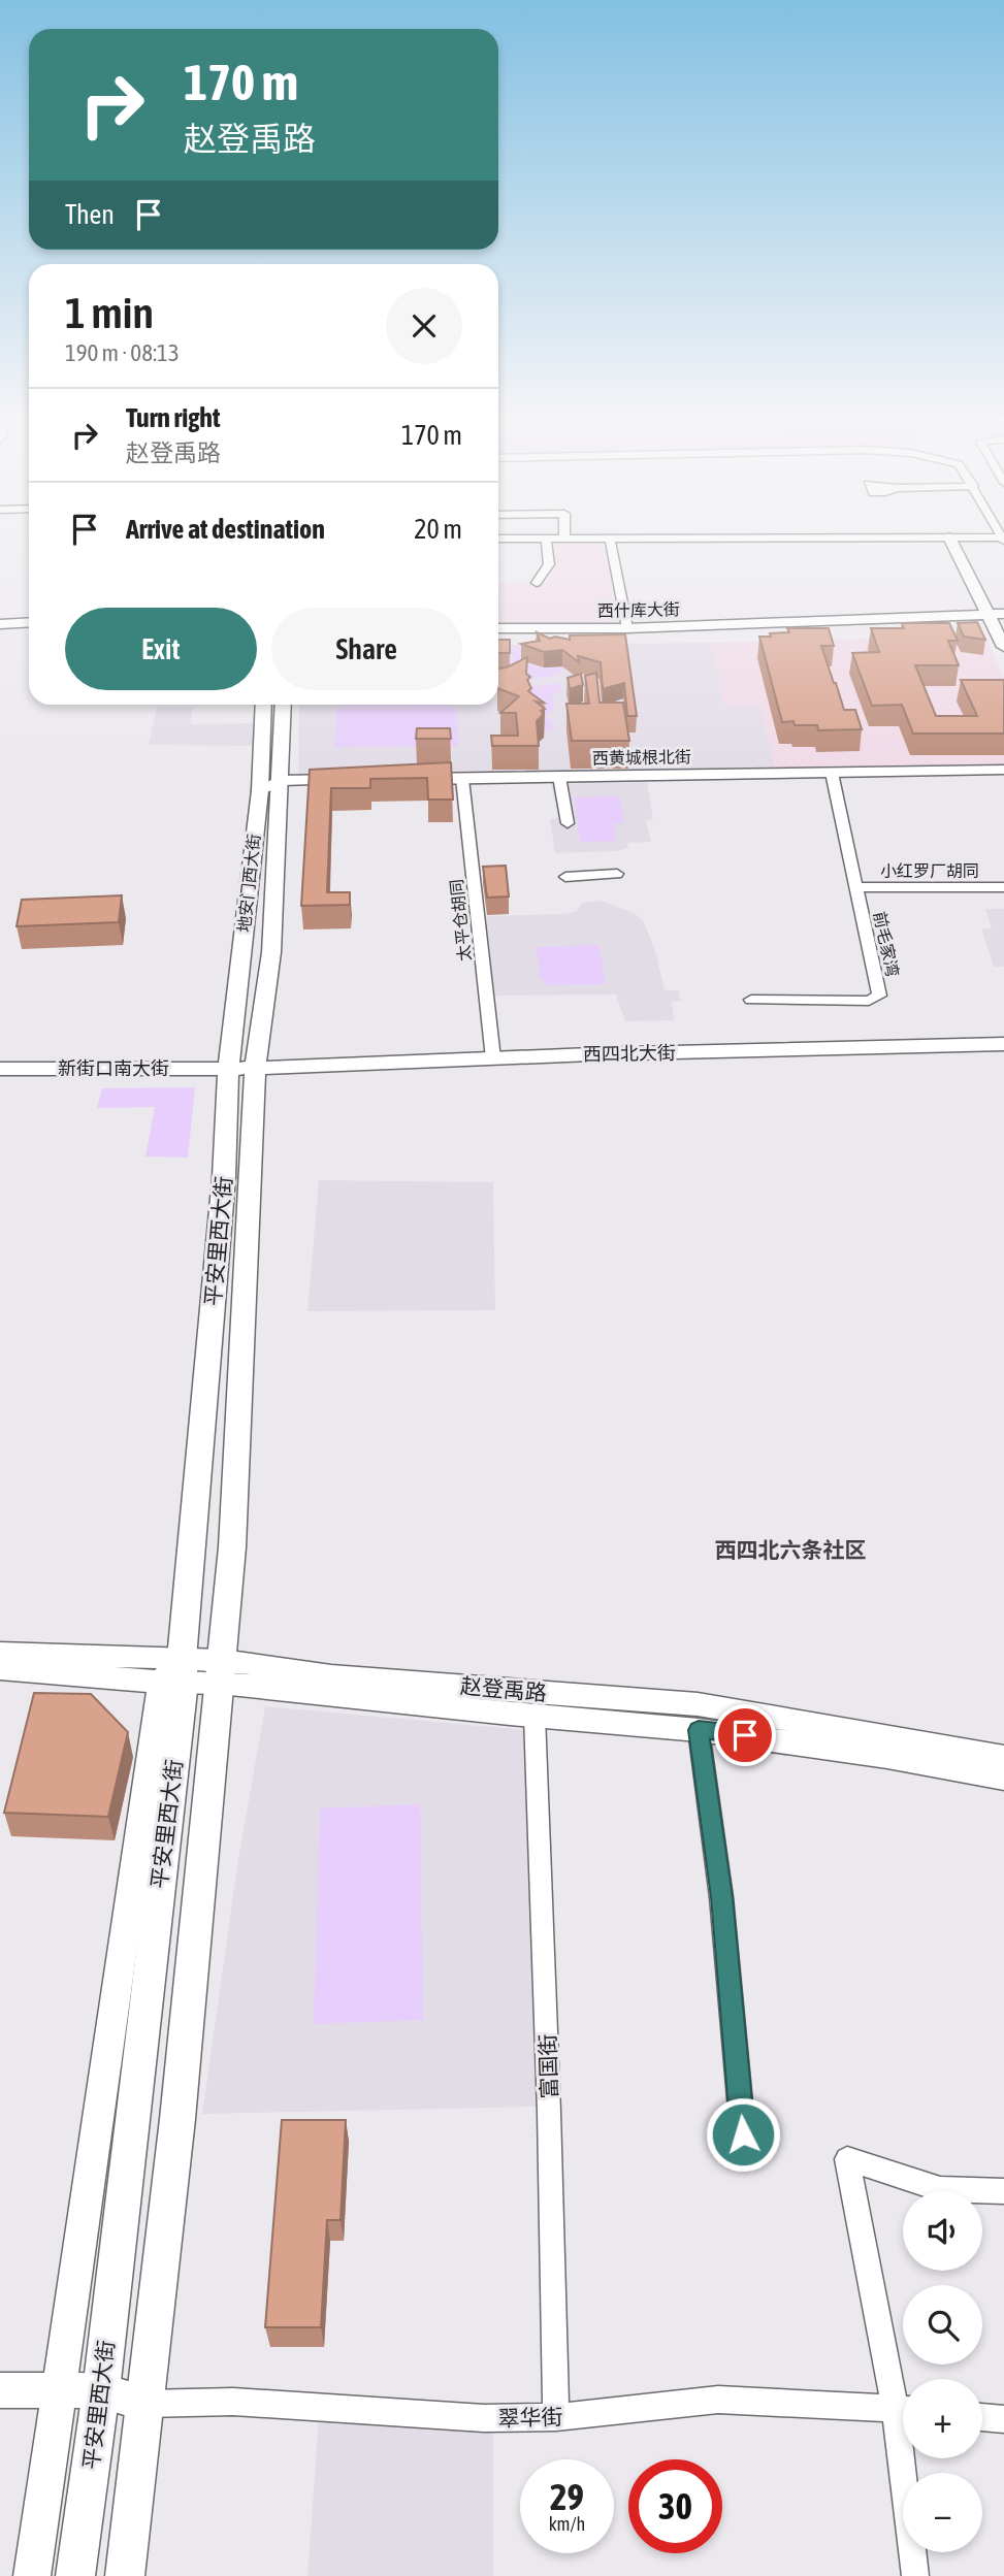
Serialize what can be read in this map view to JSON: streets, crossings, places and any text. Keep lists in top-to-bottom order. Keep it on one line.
{"streets":{"main road":["地安门西大街","西四北大街","新街口南大街","平安里西大街"],"street":["西什库大街","西黄城根北街","小红罗厂胡同","太平仓胡同","前毛家湾","赵登禹路","富国街","翠华街"]},"crossings":[["西黄城根北街","太平仓胡同"],["西黄城根北街","前毛家湾"],["小红罗厂胡同","前毛家湾"],["地安门西大街","西四北大街"],["地安门西大街","新街口南大街"],["地安门西大街","平安里西大街"],["太平仓胡同","西四北大街"],["西四北大街","新街口南大街"],["西四北大街","平安里西大街"],["新街口南大街","平安里西大街"],["平安里西大街","赵登禹路"],["平安里西大街","翠华街"],["赵登禹路","富国街"],["富国街","翠华街"]],"districts":["西四北六条社区"],"page":{"turn":["170 m","赵登禹路"],"then":"Then","heading":["1 min","190 m · 08:13"],"list":[{"name":"Turn right","note":"赵登禹路","value":"170 m"},{"name":"Arrive at destination","value":"20 m"}],"buttons":["Exit","Share"],"map_buttons":["+","−"],"speed":"29 km/h","limit":"30"}}
